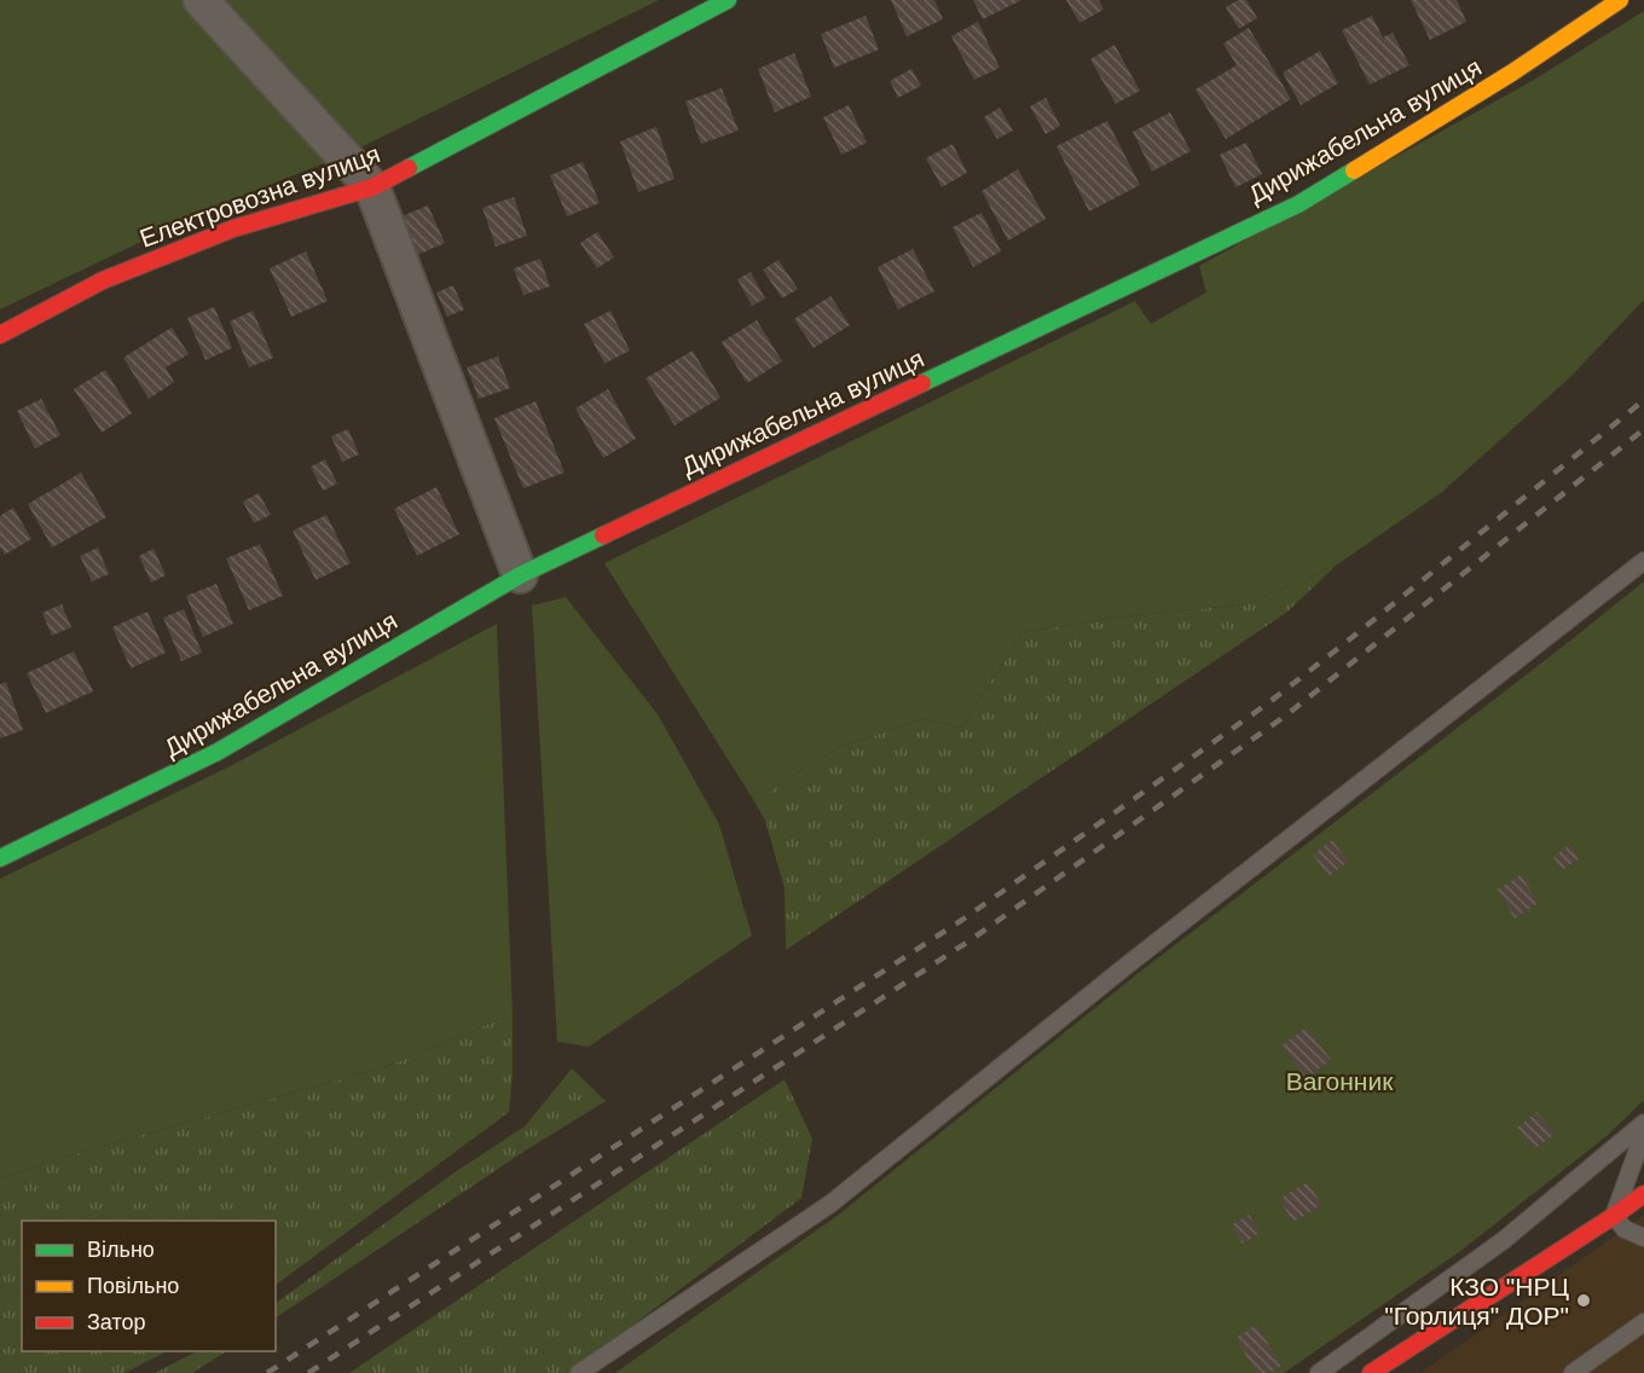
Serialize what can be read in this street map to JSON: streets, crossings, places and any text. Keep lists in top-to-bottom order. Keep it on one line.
{"streets":{"street":["Дирижабельна вулиця","Електровозна вулиця"]},"parks":["Вагонник"],"places":["КЗО \"НРЦ \"Горлиця\" ДОР\""],"legend":["Вільно","Повільно","Затор"]}
